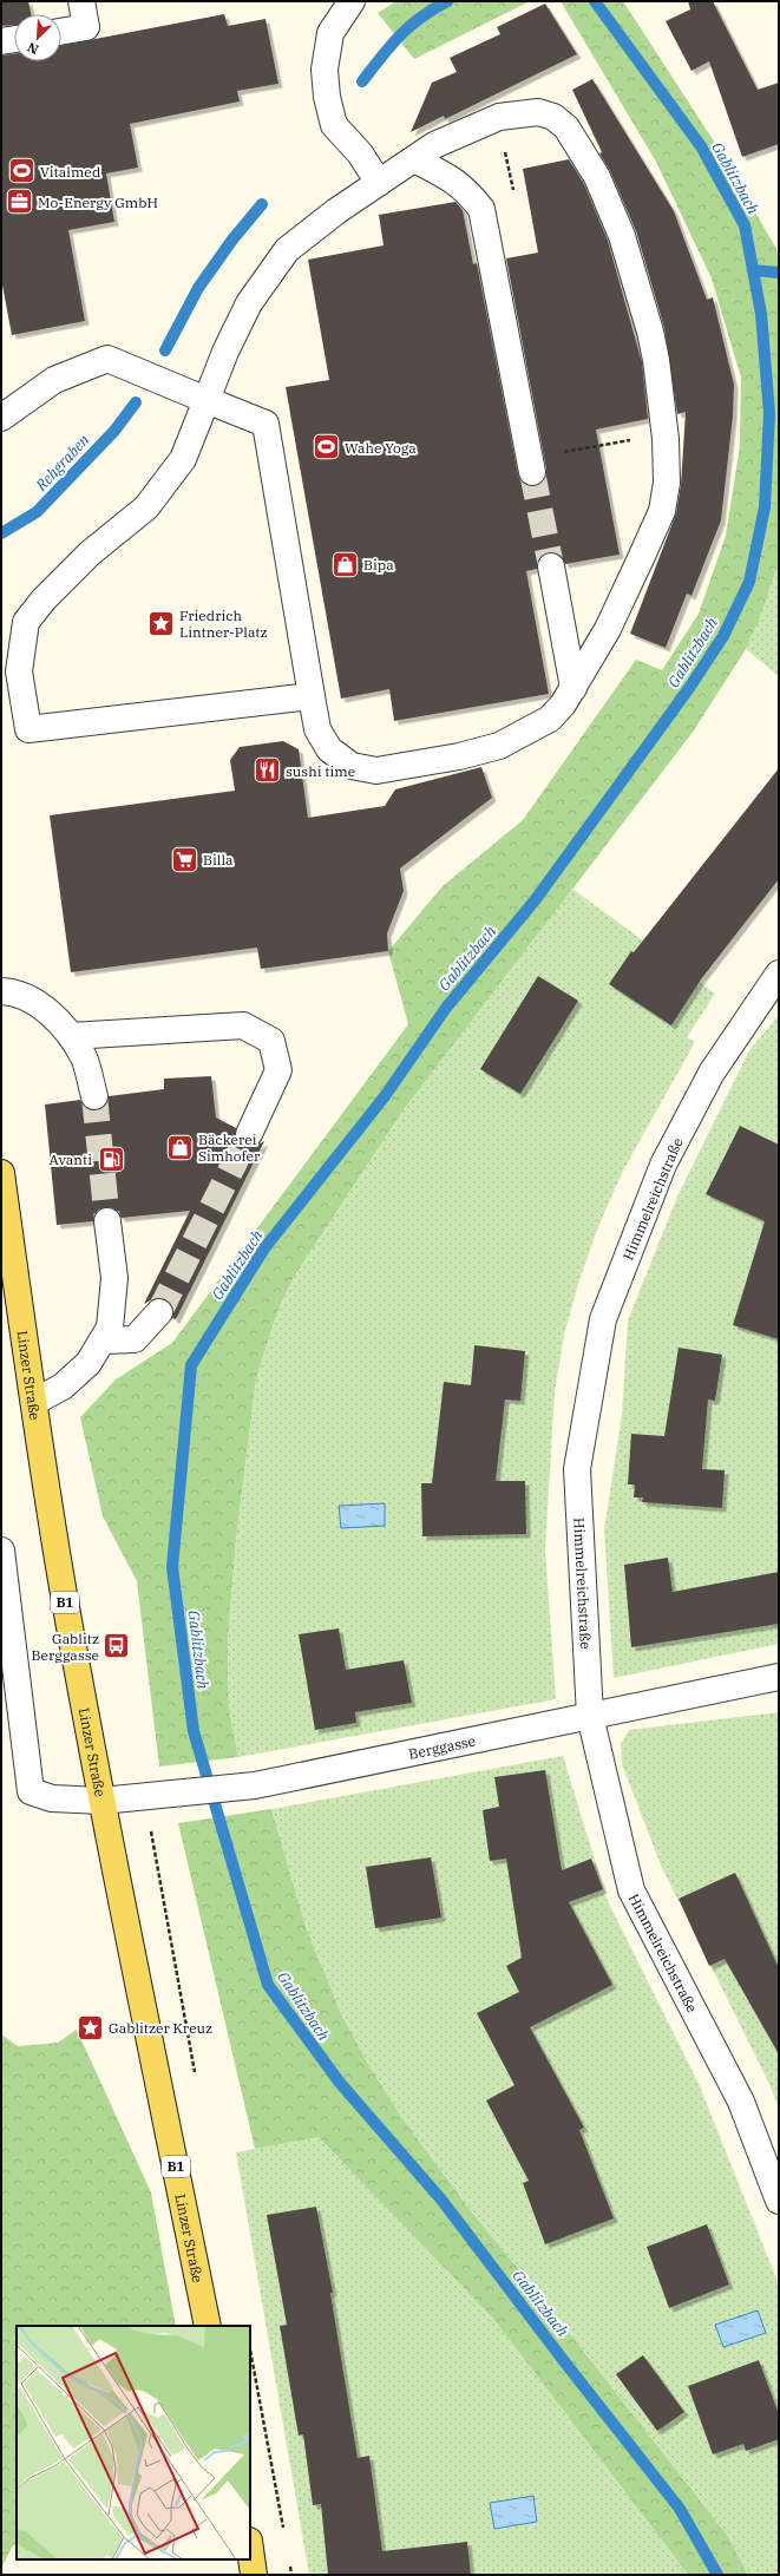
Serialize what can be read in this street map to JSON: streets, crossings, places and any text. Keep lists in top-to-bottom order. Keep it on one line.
{"streets":{"main road":["Linzer Straße","B1"],"street":["Himmelreichstraße","Berggasse"]},"crossings":[["Himmelreichstraße","Berggasse"],["Linzer Straße","Berggasse"]],"water":["Gablitzbach","Rehgraben"],"places":{"sports":["Vitalmed","Wahe Yoga"],"office":["Mo-Energy GmbH"],"shop":["Bipa","Bäckerei Simhofer"],"place":["Friedrich Lintner-Platz","Gablitzer Kreuz"],"restaurant":["sushi time"],"supermarket":["Billa"],"fuel station":["Avanti"],"bus stop":["Gablitz Berggasse"]},"north":"bottom left"}
